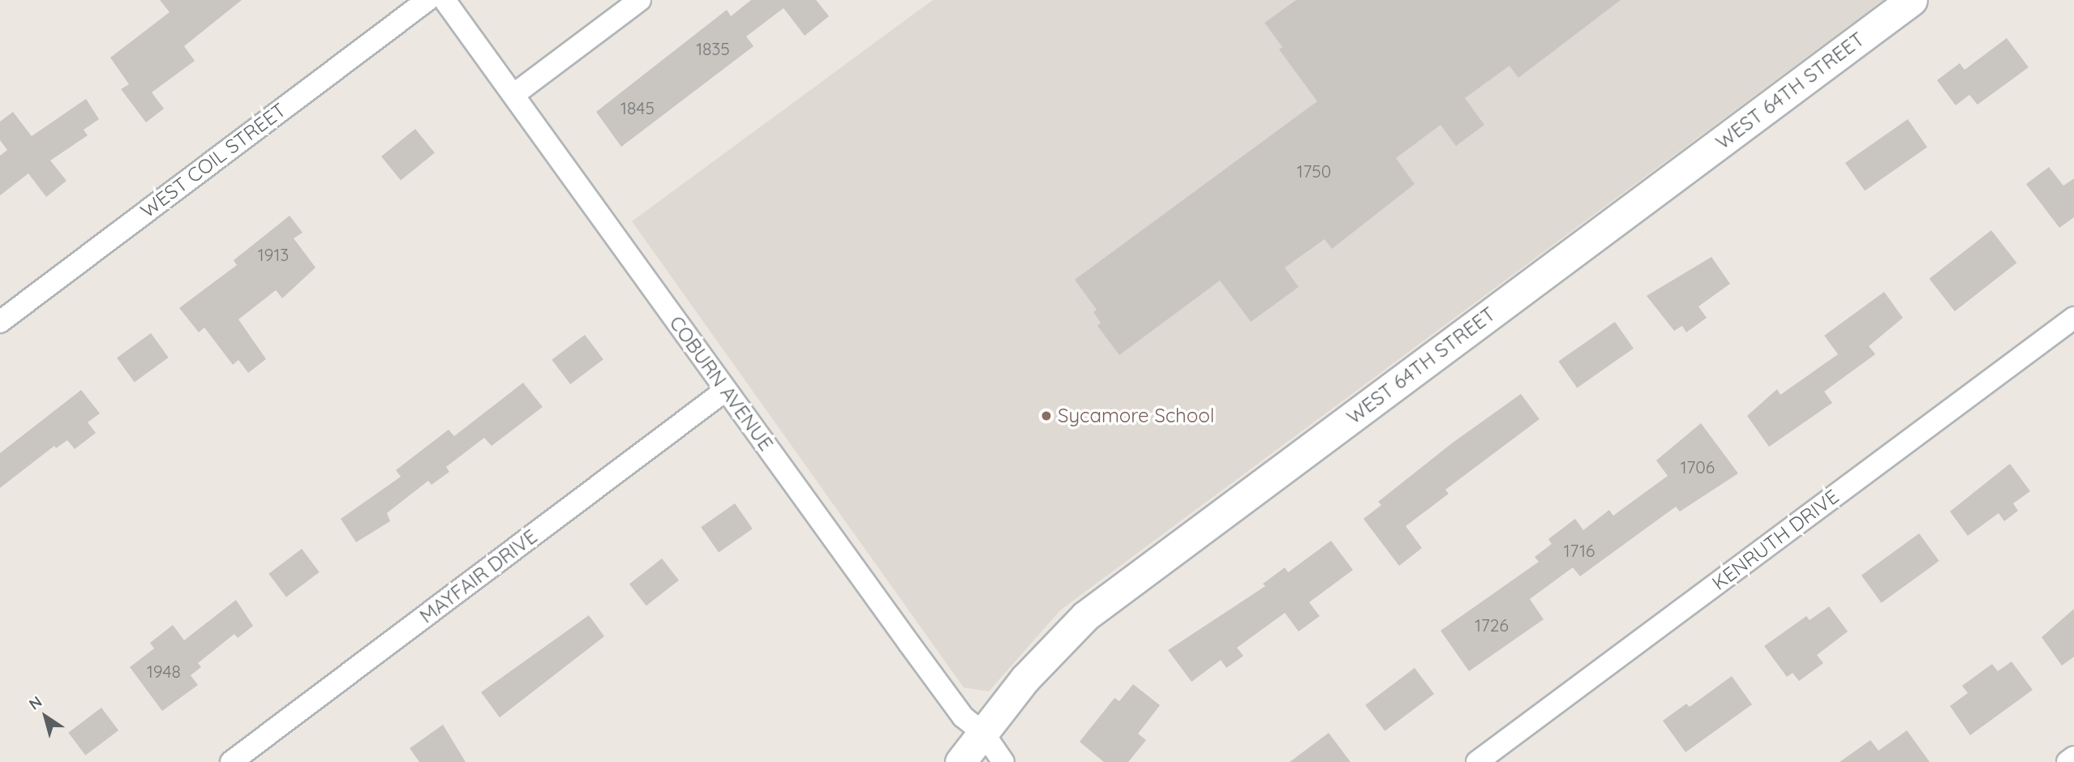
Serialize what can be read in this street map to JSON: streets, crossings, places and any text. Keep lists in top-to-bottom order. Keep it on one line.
{"streets":{"street":["WEST 64TH STREET","WEST COIL STREET","COBURN AVENUE","KENRUTH DRIVE","MAYFAIR DRIVE"]},"crossings":[["WEST 64TH STREET","COBURN AVENUE"],["COBURN AVENUE","MAYFAIR DRIVE"]],"places":["Sycamore School"],"house_numbers":["1835","1845","1750","1913","1706","1716","1726","1948"],"north":"top left"}
